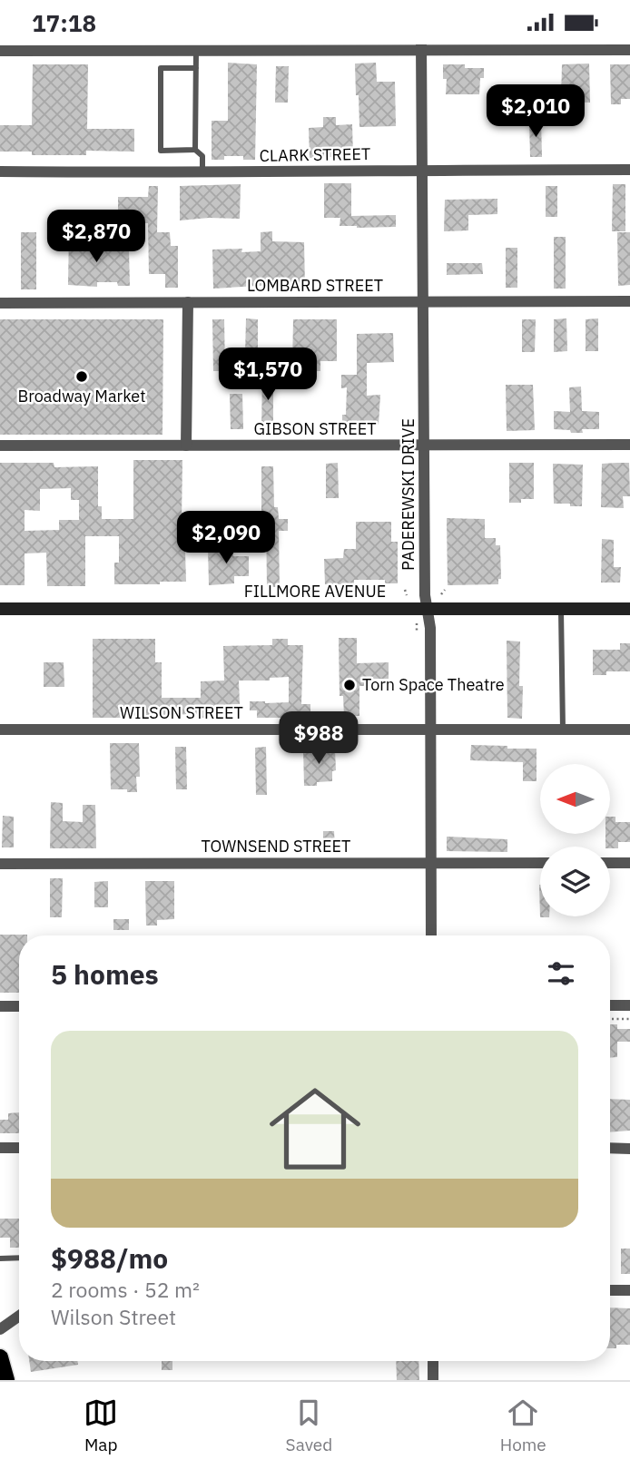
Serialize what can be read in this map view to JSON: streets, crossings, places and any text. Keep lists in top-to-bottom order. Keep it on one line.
{"streets":{"street":["CLARK STREET","LOMBARD STREET","GIBSON STREET","PADEREWSKI DRIVE","FILLMORE AVENUE","WILSON STREET","TOWNSEND STREET"]},"crossings":[["CLARK STREET","PADEREWSKI DRIVE"],["LOMBARD STREET","PADEREWSKI DRIVE"],["GIBSON STREET","PADEREWSKI DRIVE"],["PADEREWSKI DRIVE","FILLMORE AVENUE"],["PADEREWSKI DRIVE","WILSON STREET"],["PADEREWSKI DRIVE","TOWNSEND STREET"]],"places":["Broadway Market","Torn Space Theatre"],"north":"left","page":{"status":"17:18","price":["$2,010","$2,870","$1,570","$2,090","$988"],"heading":"5 homes","list":[{"name":"$988/mo","note":"2 rooms · 52 m² · Wilson Street"}],"tabs":["Map","Saved","Home"]}}
